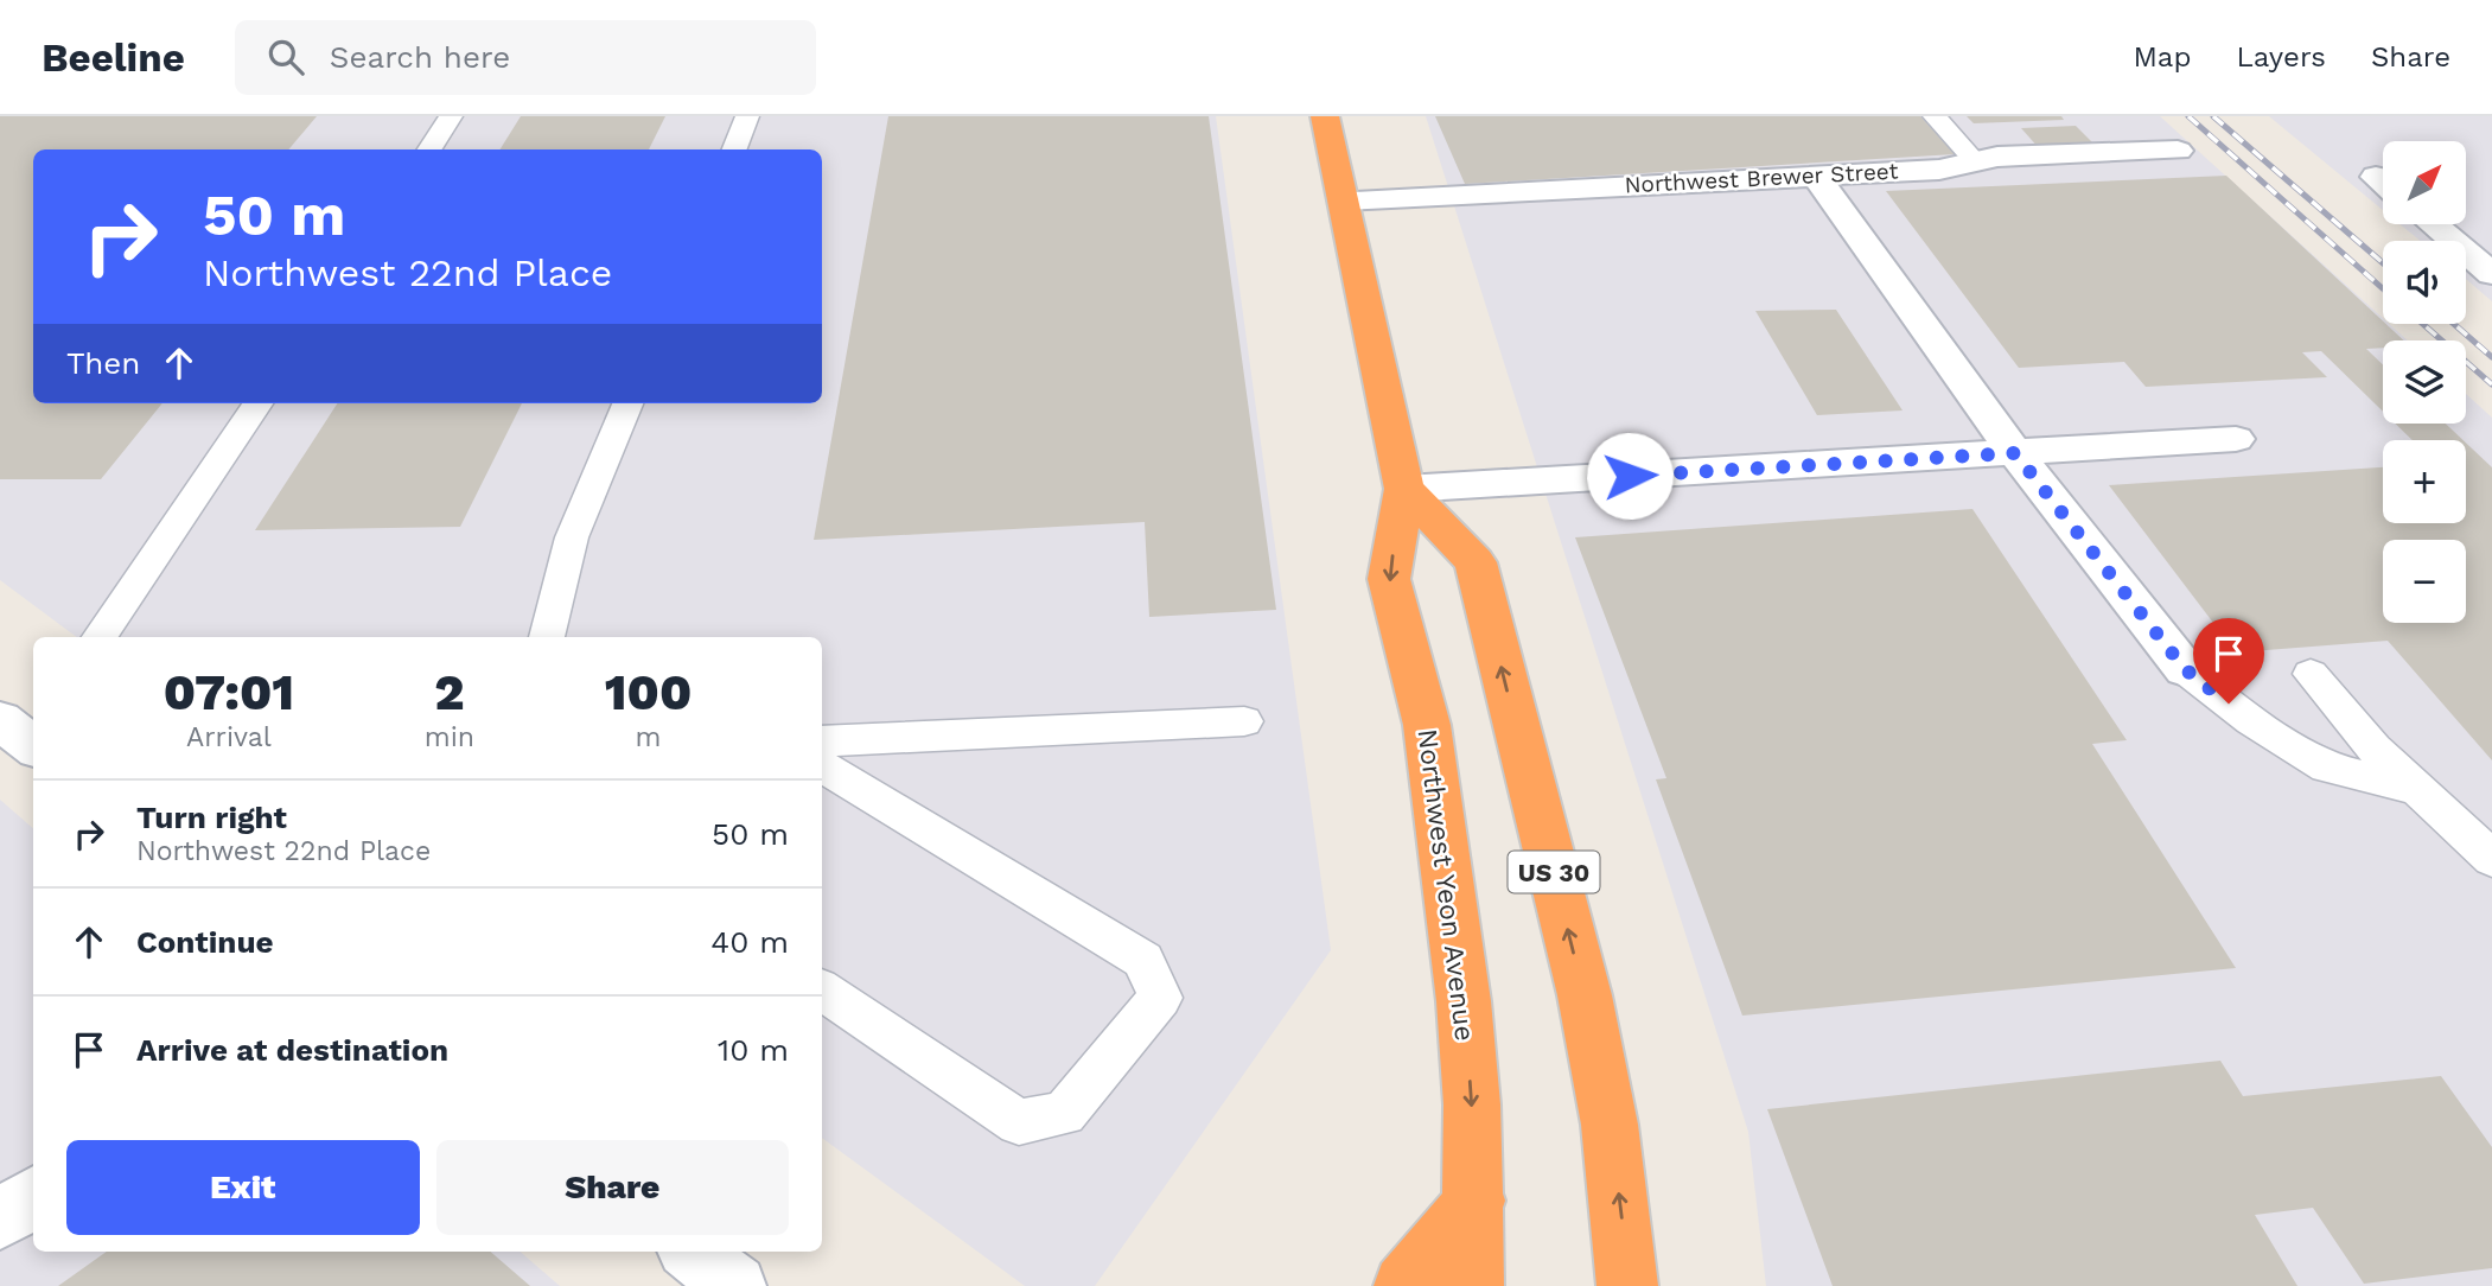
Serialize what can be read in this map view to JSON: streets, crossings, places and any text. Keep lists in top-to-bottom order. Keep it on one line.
{"streets":{"highway":["US 30","Northwest Yeon Avenue"],"street":["Northwest Brewer Street"]},"crossings":[["Northwest Brewer Street","Northwest Yeon Avenue"],["US 30","Northwest Yeon Avenue"]],"north":"top right","page":{"header":"Beeline","search":"Search here","nav":["Map","Layers","Share"],"map_buttons":["+","−"],"turn":["50 m","Northwest 22nd Place"],"then":"Then","eta":["07:01","Arrival","2","min","100","m"],"list":[{"name":"Turn right","note":"Northwest 22nd Place","value":"50 m"},{"name":"Continue","value":"40 m"},{"name":"Arrive at destination","value":"10 m"}],"buttons":["Exit","Share"]}}
